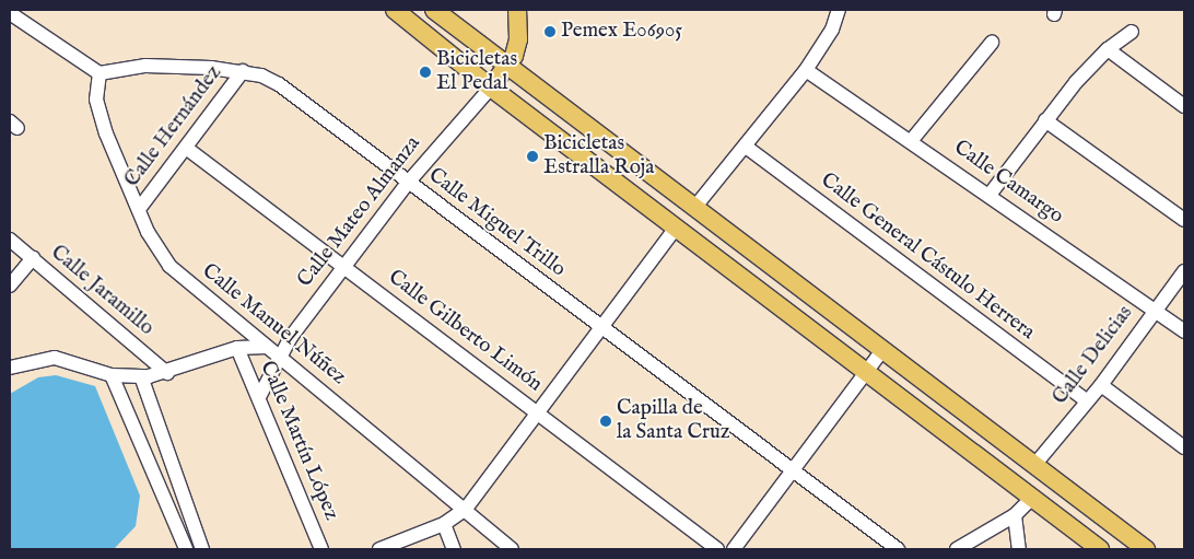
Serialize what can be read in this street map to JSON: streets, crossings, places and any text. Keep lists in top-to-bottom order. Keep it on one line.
{"streets":{"main road":["Calle Mateo Almanza"],"street":["Calle Hernández","Calle Camargo","Calle Miguel Trillo","Calle General Cástulo Herrera","Calle Jaramillo","Calle Manuel Núñez","Calle Gilberto Limón","Calle Delicias","Calle Martín López"]},"crossings":[["Calle Hernández","Calle Miguel Trillo"],["Calle Hernández","Calle Manuel Núñez"],["Calle Hernández","Calle Gilberto Limón"],["Calle Camargo","Calle Delicias"],["Calle Mateo Almanza","Calle Miguel Trillo"],["Calle Mateo Almanza","Calle Manuel Núñez"],["Calle Mateo Almanza","Calle Gilberto Limón"],["Calle Mateo Almanza","Calle Martín López"],["Calle Miguel Trillo","Calle Manuel Núñez"],["Calle General Cástulo Herrera","Calle Delicias"]],"places":["Pemex E06905","Bicicletas El Pedal","Bicicletas Estralla Roja","Capilla de la Santa Cruz"]}
